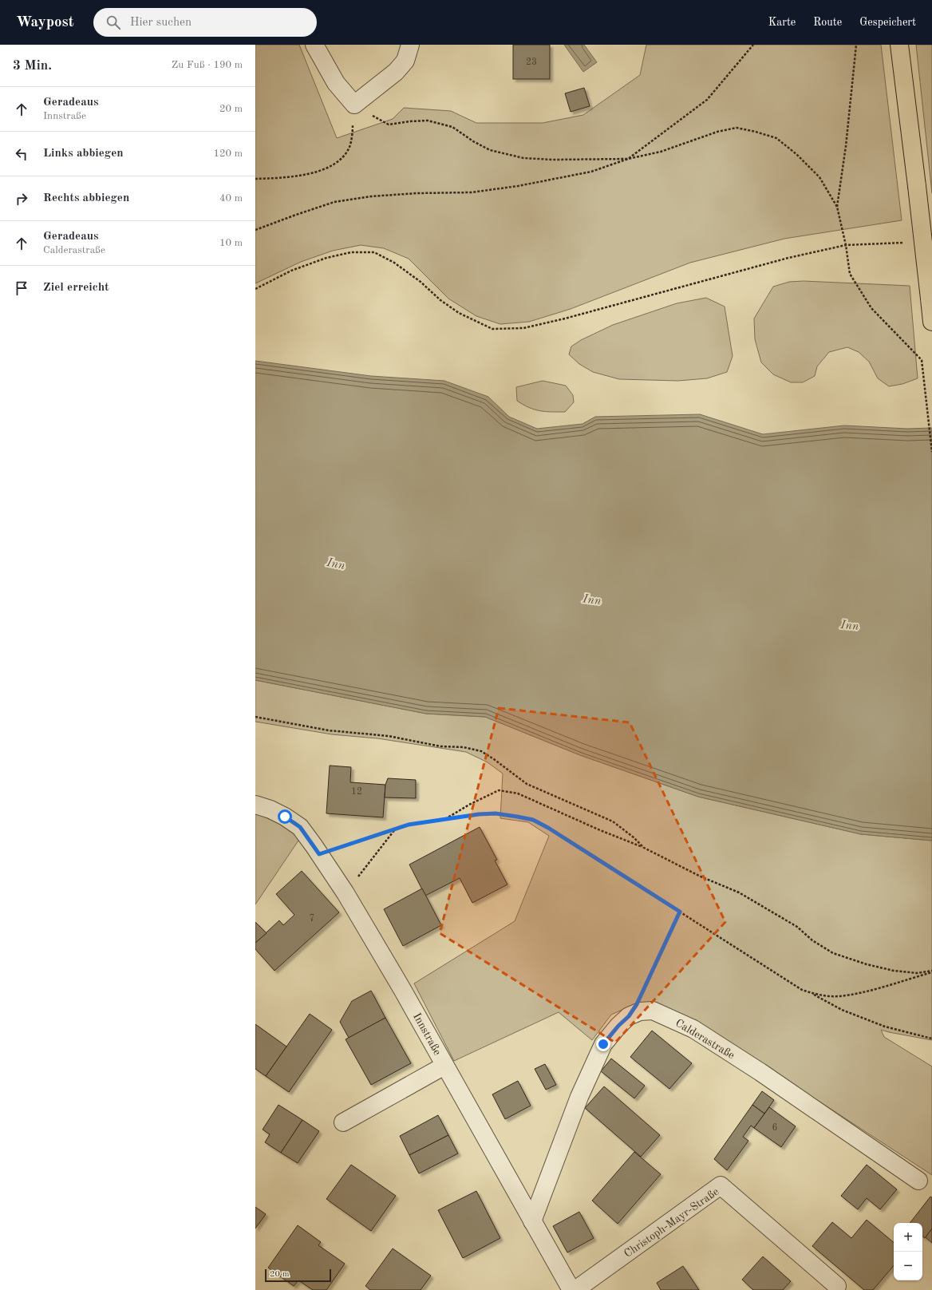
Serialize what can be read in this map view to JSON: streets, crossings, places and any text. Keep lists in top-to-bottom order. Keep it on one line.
{"streets":{"street":["Innstraße","Calderastraße","Christoph-Mayr-Straße"]},"crossings":[["Innstraße","Calderastraße"]],"water":["Inn"],"house_numbers":["23","12","7","6"],"scale_bar":"20 m","page":{"header":"Waypost","search":"Hier suchen","nav":["Karte","Route","Gespeichert"],"heading":["3 Min.","Zu Fuß · 190 m"],"list":[["Geradeaus","Innstraße","20 m"],["Links abbiegen","120 m"],["Rechts abbiegen","40 m"],["Geradeaus","Calderastraße","10 m"],"Ziel erreicht"],"map_buttons":["+","−"],"scale":"20 m"}}
